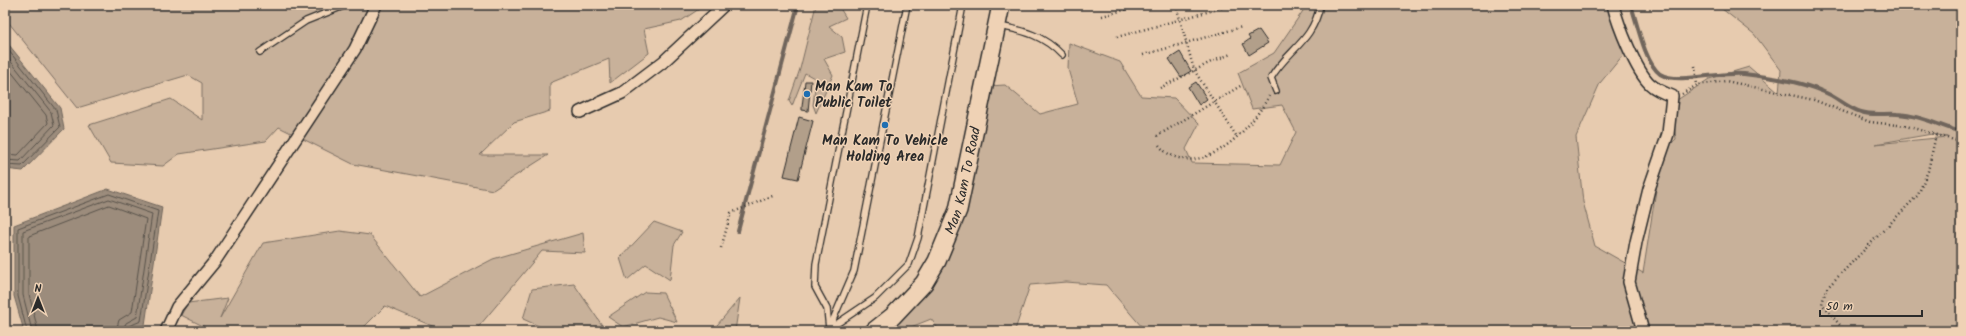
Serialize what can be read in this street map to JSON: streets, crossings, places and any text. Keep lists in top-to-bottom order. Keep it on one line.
{"streets":{"main road":["Man Kam To Road"]},"places":["Man Kam To Public Toilet","Man Kam To Vehicle Holding Area"],"scale_bar":"50 m","north":"top"}
